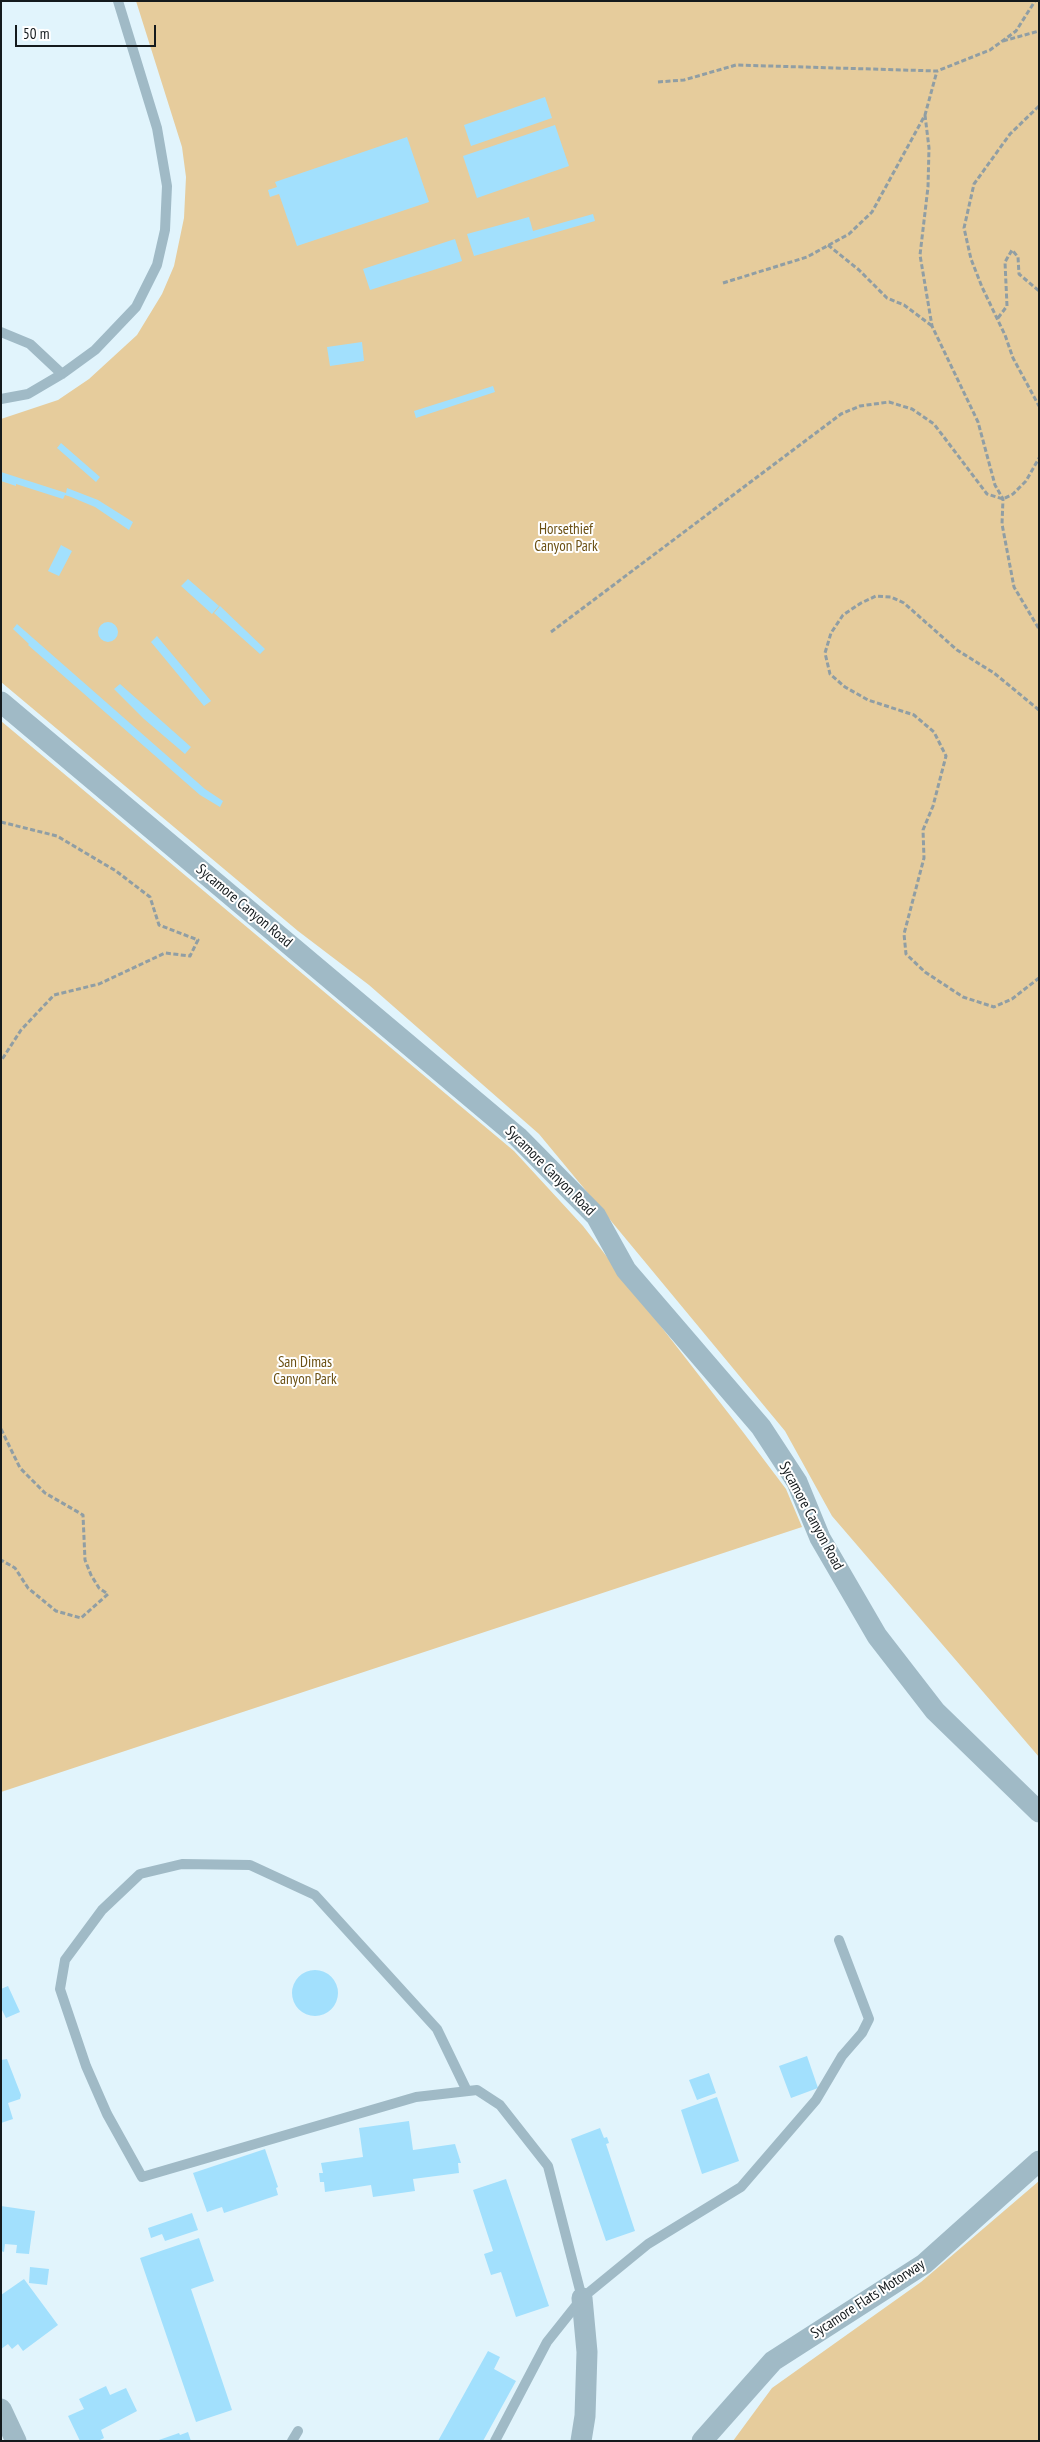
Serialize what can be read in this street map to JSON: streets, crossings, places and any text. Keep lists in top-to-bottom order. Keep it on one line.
{"streets":{"street":["Sycamore Canyon Road","Sycamore Flats Motorway"]},"parks":["Horsethief Canyon Park","San Dimas Canyon Park"],"scale_bar":"50 m"}
